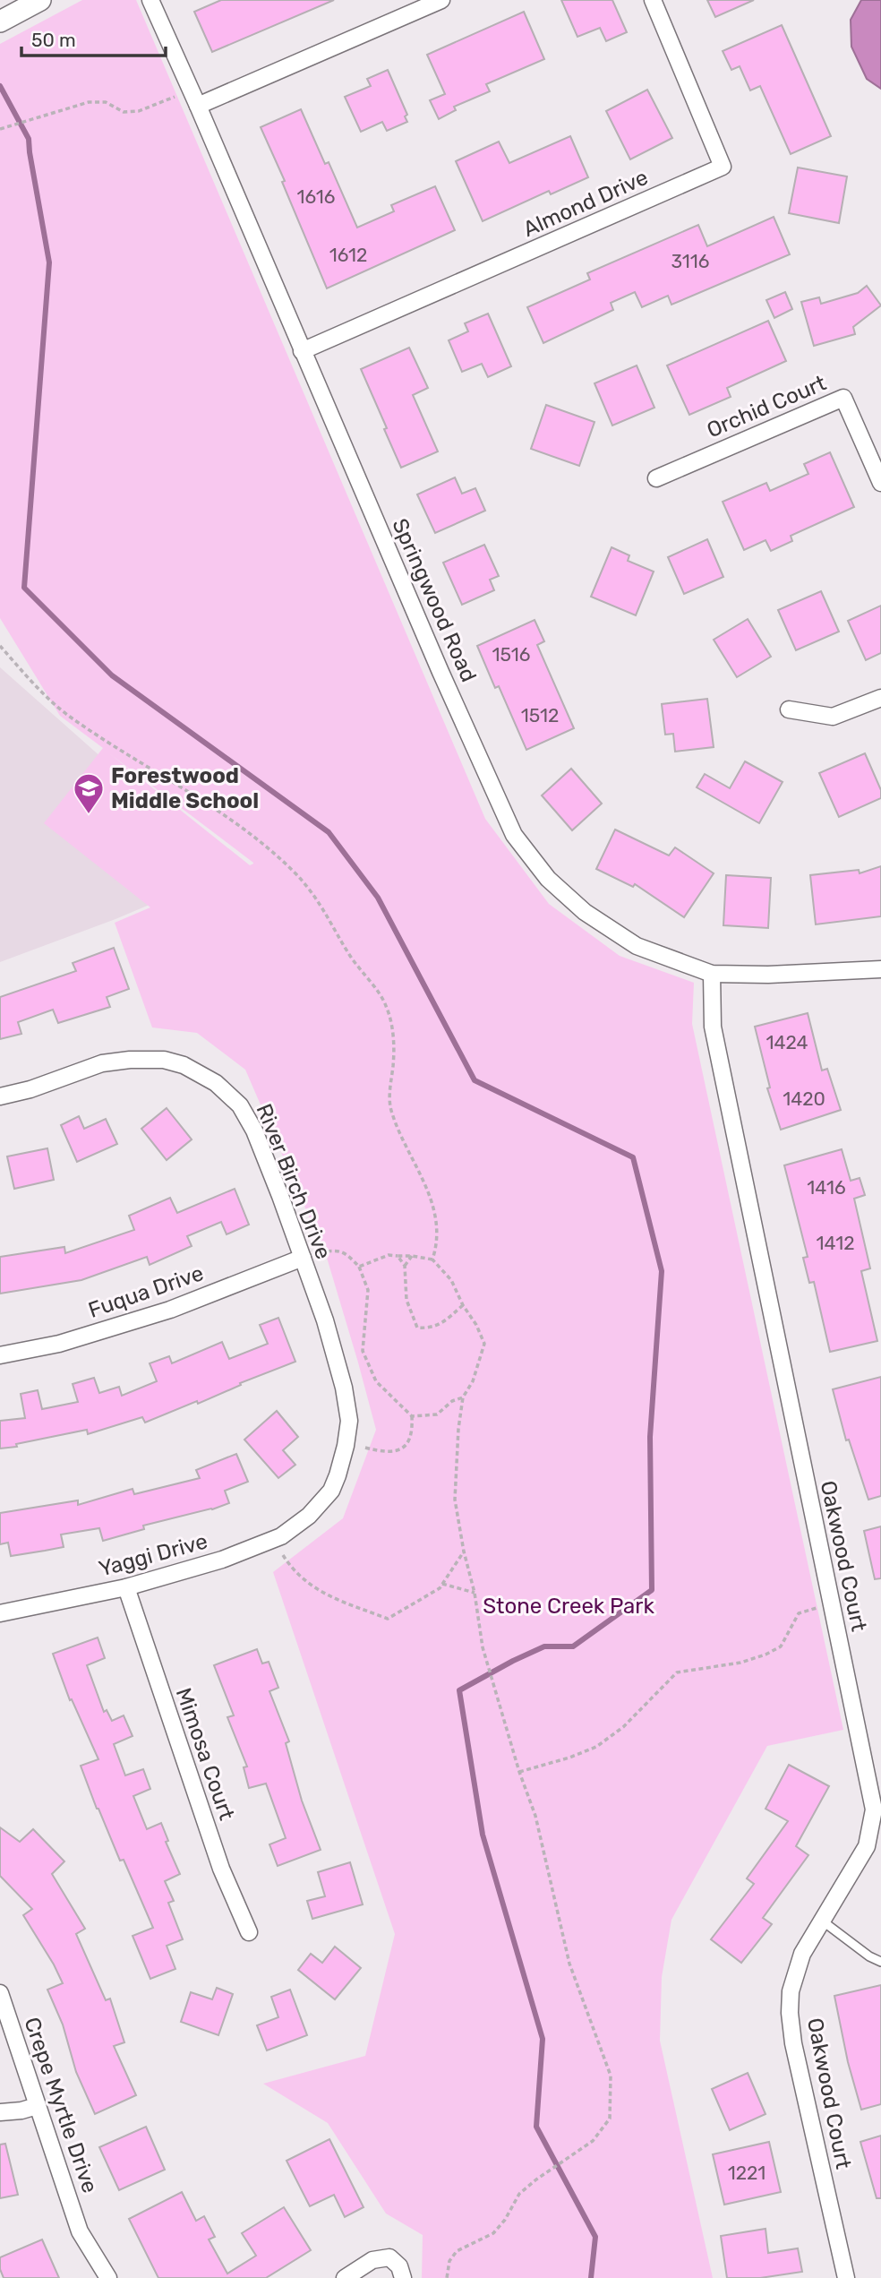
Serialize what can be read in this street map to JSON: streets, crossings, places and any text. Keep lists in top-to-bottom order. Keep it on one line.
{"streets":{"street":["Almond Drive","Orchid Court","Springwood Road","River Birch Drive","Fuqua Drive","Yaggi Drive","Oakwood Court","Mimosa Court","Crepe Myrtle Drive"]},"crossings":[["Almond Drive","Springwood Road"],["Springwood Road","Oakwood Court"],["River Birch Drive","Fuqua Drive"],["River Birch Drive","Yaggi Drive"],["Yaggi Drive","Mimosa Court"]],"parks":["Stone Creek Park"],"places":{"school or university":["Forestwood Middle School"]},"house_numbers":["1616","1612","3116","1516","1512","1424","1420","1416","1412","1221"],"scale_bar":"50 m"}
